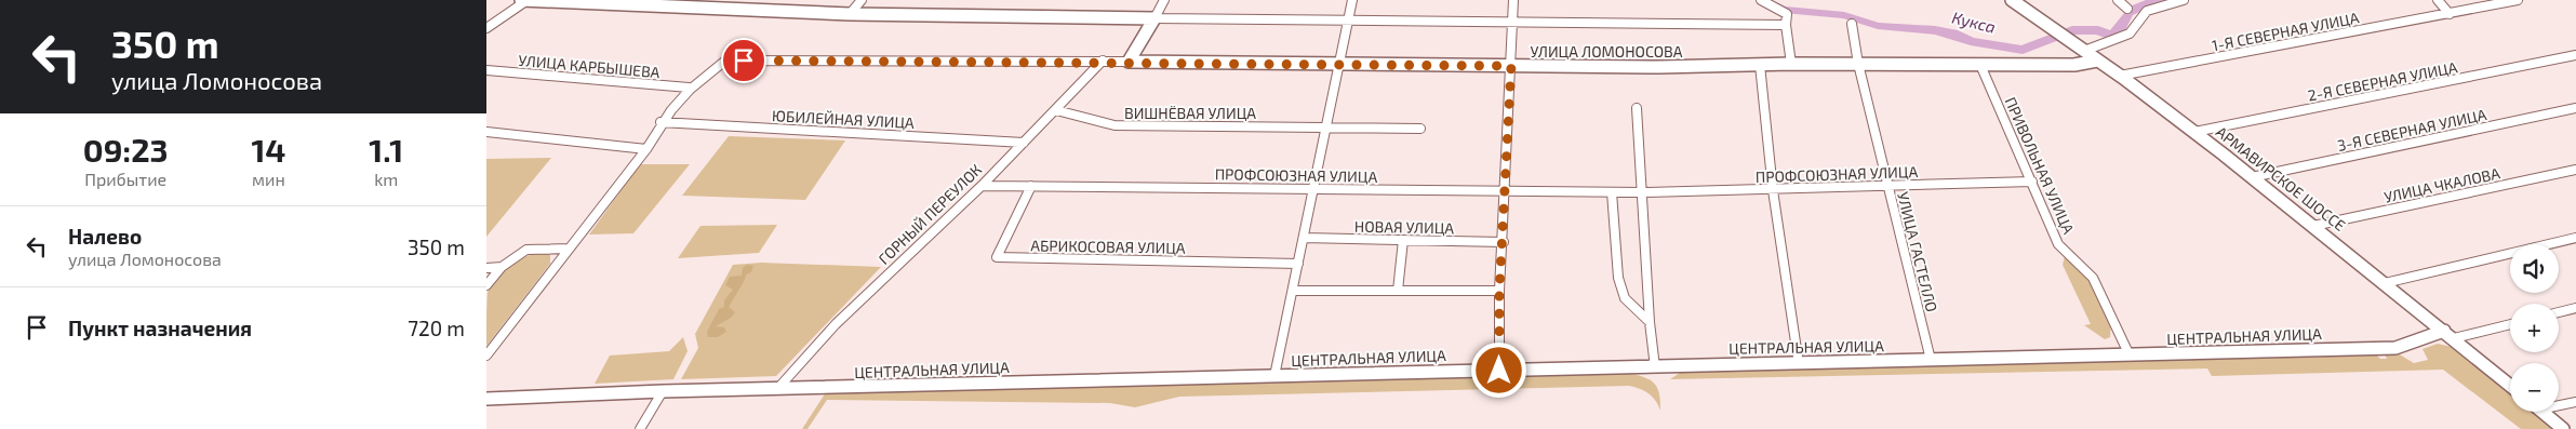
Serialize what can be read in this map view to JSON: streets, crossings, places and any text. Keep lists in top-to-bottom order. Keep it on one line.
{"streets":{"street":["1-Я СЕВЕРНАЯ УЛИЦА","УЛИЦА ЛОМОНОСОВА","УЛИЦА КАРБЫШЕВА","2-Я СЕВЕРНАЯ УЛИЦА","ВИШНЁВАЯ УЛИЦА","ЮБИЛЕЙНАЯ УЛИЦА","3-Я СЕВЕРНАЯ УЛИЦА","ПРИВОЛЬНАЯ УЛИЦА","ПРОФСОЮЗНАЯ УЛИЦА","АРМАВИРСКОЕ ШОССЕ","УЛИЦА ЧКАЛОВА","ГОРНЫЙ ПЕРЕУЛОК","НОВАЯ УЛИЦА","АБРИКОСОВАЯ УЛИЦА","УЛИЦА ГАСТЕЛЛО","ЦЕНТРАЛЬНАЯ УЛИЦА"]},"crossings":[["1-Я СЕВЕРНАЯ УЛИЦА","АРМАВИРСКОЕ ШОССЕ"],["УЛИЦА ЛОМОНОСОВА","УЛИЦА КАРБЫШЕВА"],["УЛИЦА ЛОМОНОСОВА","ПРИВОЛЬНАЯ УЛИЦА"],["УЛИЦА ЛОМОНОСОВА","АРМАВИРСКОЕ ШОССЕ"],["УЛИЦА ЛОМОНОСОВА","ГОРНЫЙ ПЕРЕУЛОК"],["УЛИЦА ЛОМОНОСОВА","УЛИЦА ГАСТЕЛЛО"],["2-Я СЕВЕРНАЯ УЛИЦА","АРМАВИРСКОЕ ШОССЕ"],["ВИШНЁВАЯ УЛИЦА","ГОРНЫЙ ПЕРЕУЛОК"],["ЮБИЛЕЙНАЯ УЛИЦА","ГОРНЫЙ ПЕРЕУЛОК"],["3-Я СЕВЕРНАЯ УЛИЦА","АРМАВИРСКОЕ ШОССЕ"],["ПРИВОЛЬНАЯ УЛИЦА","ПРОФСОЮЗНАЯ УЛИЦА"],["ПРИВОЛЬНАЯ УЛИЦА","ЦЕНТРАЛЬНАЯ УЛИЦА"],["ПРОФСОЮЗНАЯ УЛИЦА","ГОРНЫЙ ПЕРЕУЛОК"],["ПРОФСОЮЗНАЯ УЛИЦА","АБРИКОСОВАЯ УЛИЦА"],["ПРОФСОЮЗНАЯ УЛИЦА","УЛИЦА ГАСТЕЛЛО"],["АРМАВИРСКОЕ ШОССЕ","УЛИЦА ЧКАЛОВА"],["АРМАВИРСКОЕ ШОССЕ","ЦЕНТРАЛЬНАЯ УЛИЦА"],["ГОРНЫЙ ПЕРЕУЛОК","ЦЕНТРАЛЬНАЯ УЛИЦА"],["УЛИЦА ГАСТЕЛЛО","ЦЕНТРАЛЬНАЯ УЛИЦА"]],"water":["Кукса"],"page":{"turn":["350 m","улица Ломоносова"],"eta":["09:23","Прибытие","14","мин","1.1","km"],"list":[{"name":"Налево","note":"улица Ломоносова","value":"350 m"},{"name":"Пункт назначения","value":"720 m"}],"map_buttons":["+","−"]}}
